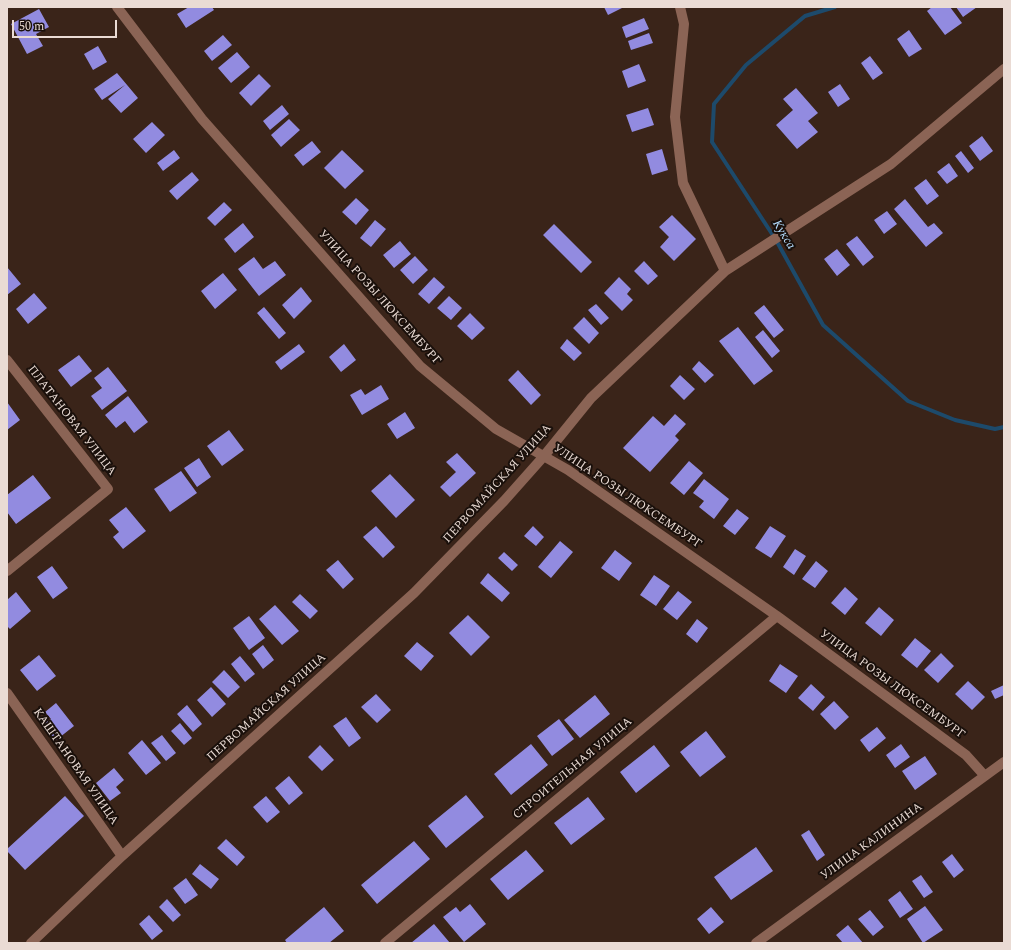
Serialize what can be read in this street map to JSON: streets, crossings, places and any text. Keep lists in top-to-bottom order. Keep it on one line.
{"streets":{"street":["УЛИЦА РОЗЫ ЛЮКСЕМБУРГ","ПЛАТАНОВАЯ УЛИЦА","ПЕРВОМАЙСКАЯ УЛИЦА","КАШТАНОВАЯ УЛИЦА","СТРОИТЕЛЬНАЯ УЛИЦА","УЛИЦА КАЛИНИНА"]},"crossings":[["УЛИЦА РОЗЫ ЛЮКСЕМБУРГ","ПЕРВОМАЙСКАЯ УЛИЦА"],["УЛИЦА РОЗЫ ЛЮКСЕМБУРГ","СТРОИТЕЛЬНАЯ УЛИЦА"],["УЛИЦА РОЗЫ ЛЮКСЕМБУРГ","УЛИЦА КАЛИНИНА"],["ПЕРВОМАЙСКАЯ УЛИЦА","КАШТАНОВАЯ УЛИЦА"]],"water":["Кукса"],"scale_bar":"50 m"}
